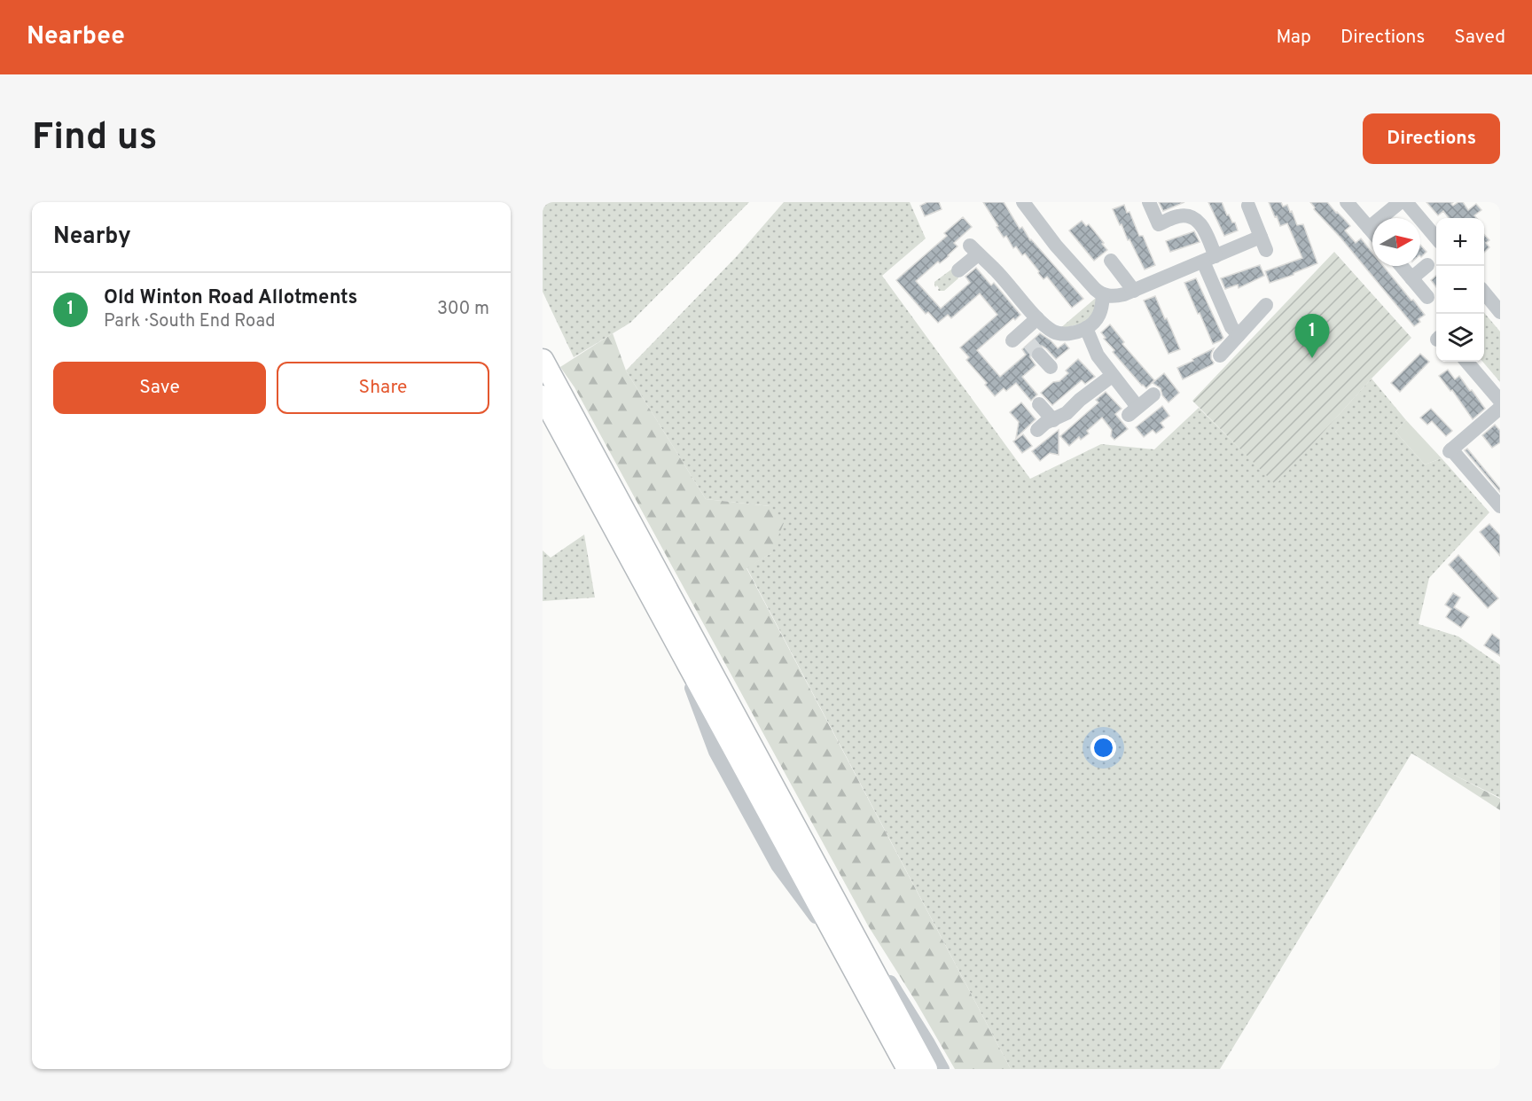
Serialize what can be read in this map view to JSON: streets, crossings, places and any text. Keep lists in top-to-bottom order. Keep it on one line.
{"north":"right","page":{"header":"Nearbee","nav":["Map","Directions","Saved"],"buttons":["Directions",["Save","Share"]],"title":"Find us","heading":"Nearby","map_buttons":["+","−"],"list":[{"mark":"1","name":"Old Winton Road Allotments","note":"Park · South End Road","value":"300 m"}],"pins":"1"}}
